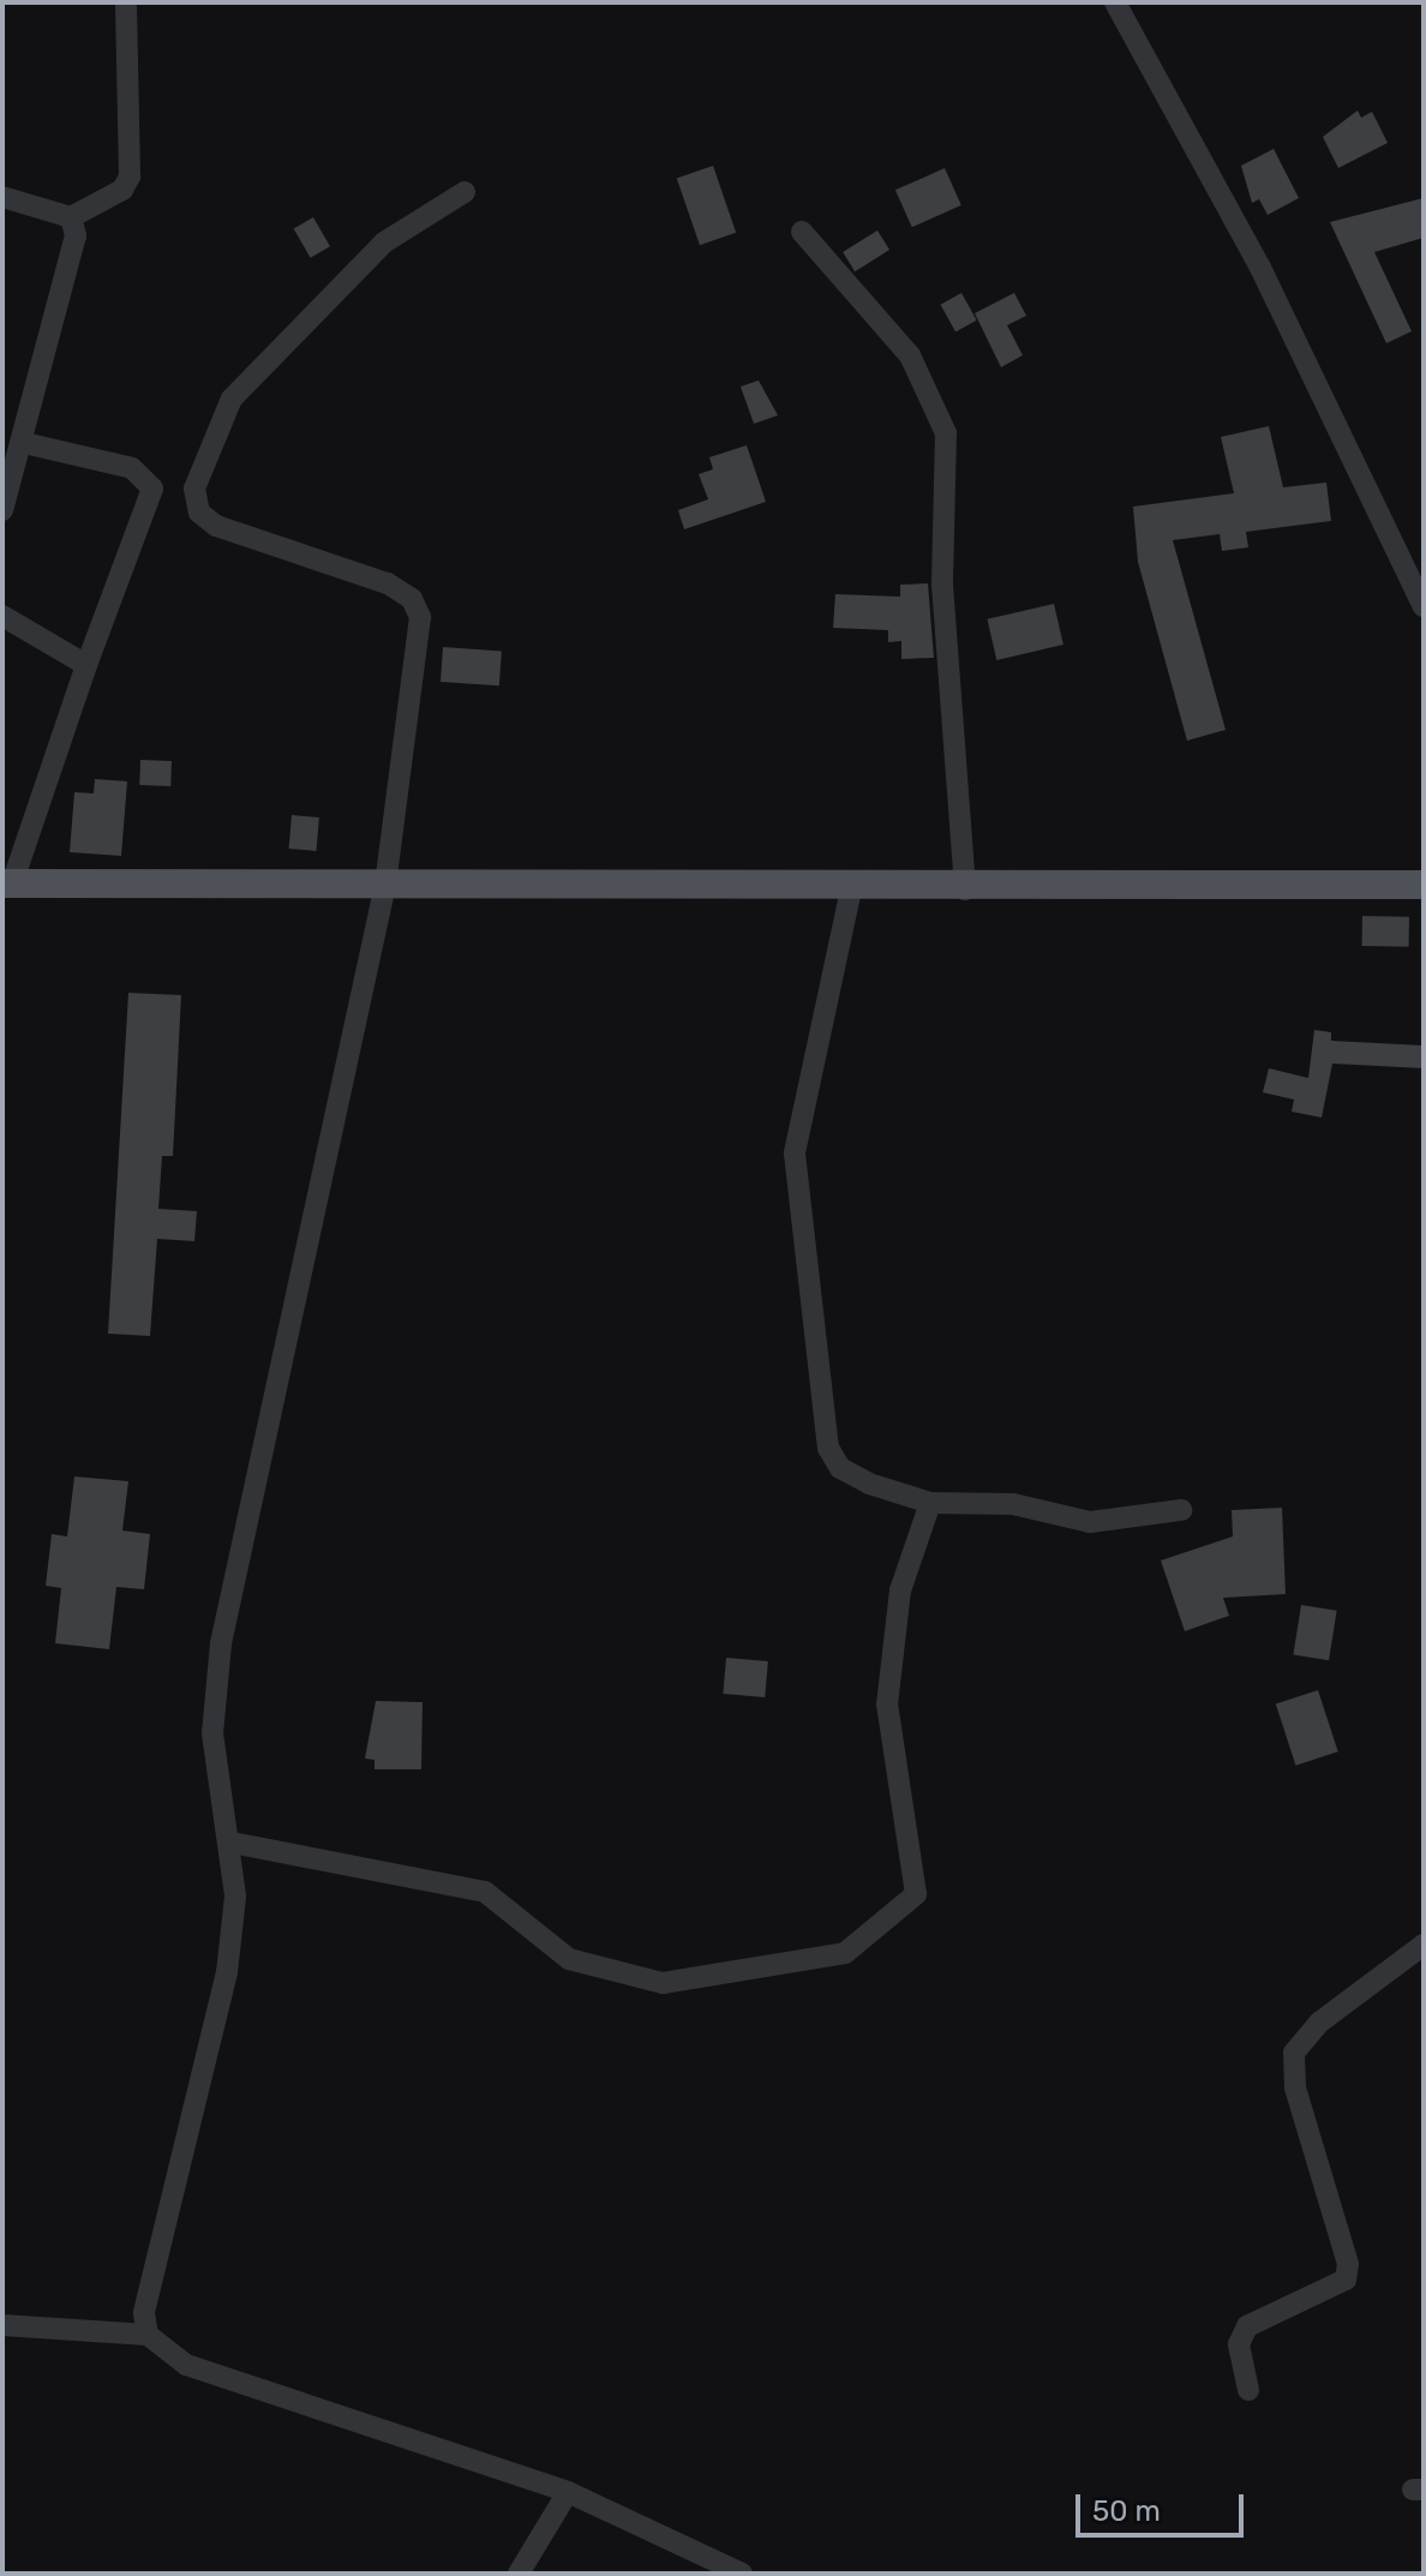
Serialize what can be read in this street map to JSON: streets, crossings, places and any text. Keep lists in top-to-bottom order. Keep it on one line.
{"scale_bar":"50 m"}
